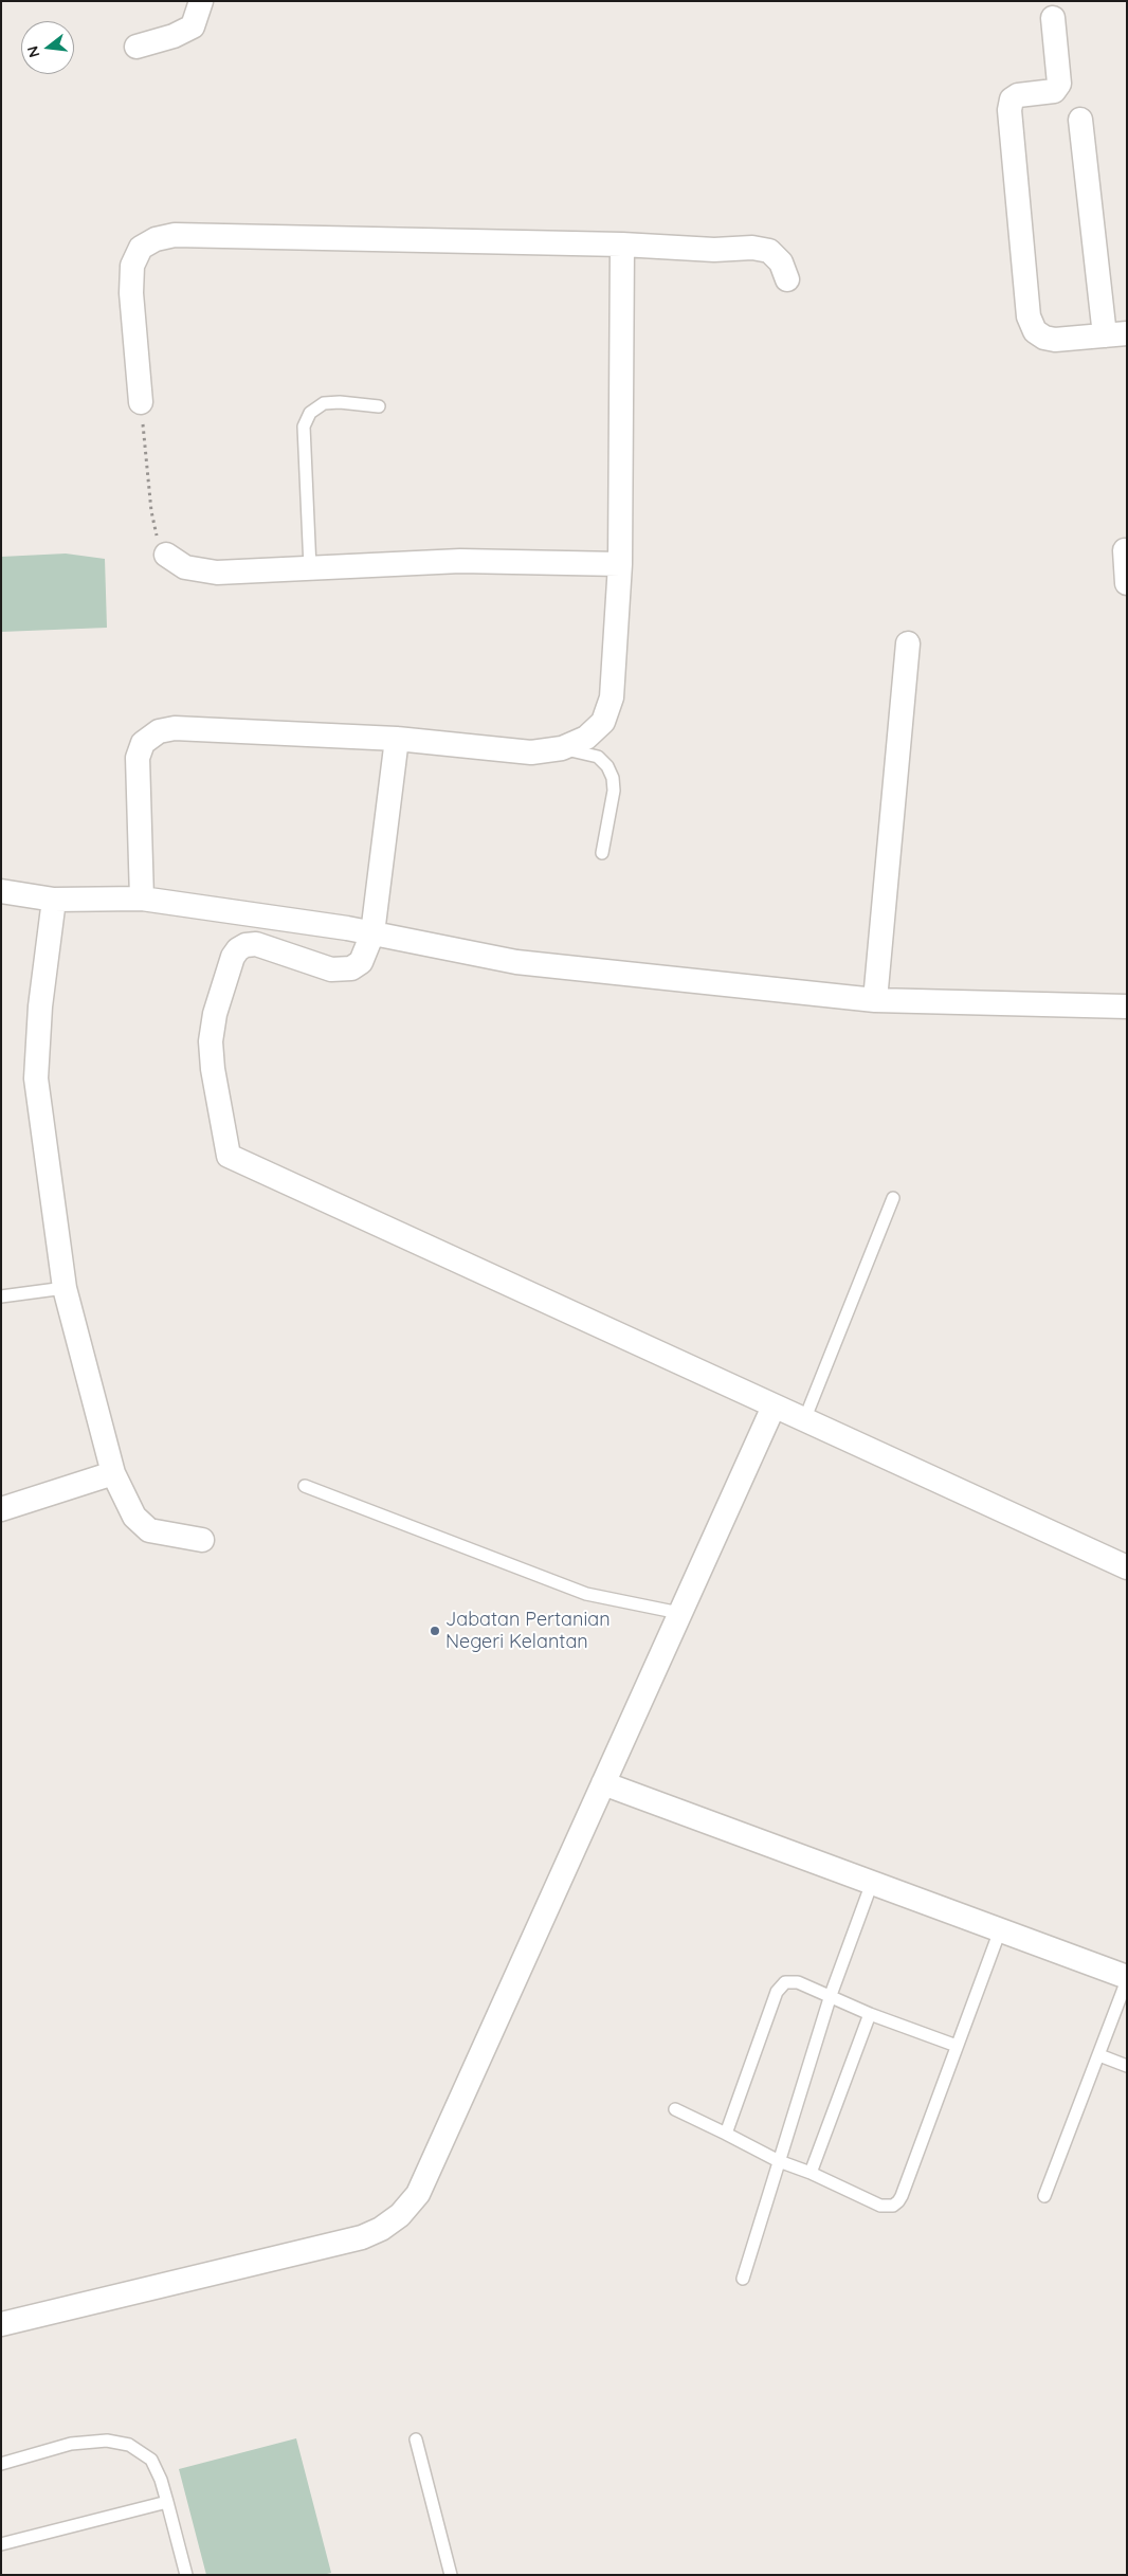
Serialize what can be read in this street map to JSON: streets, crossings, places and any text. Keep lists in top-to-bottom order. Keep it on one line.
{"places":["Jabatan Pertanian Negeri Kelantan"],"north":"left"}
